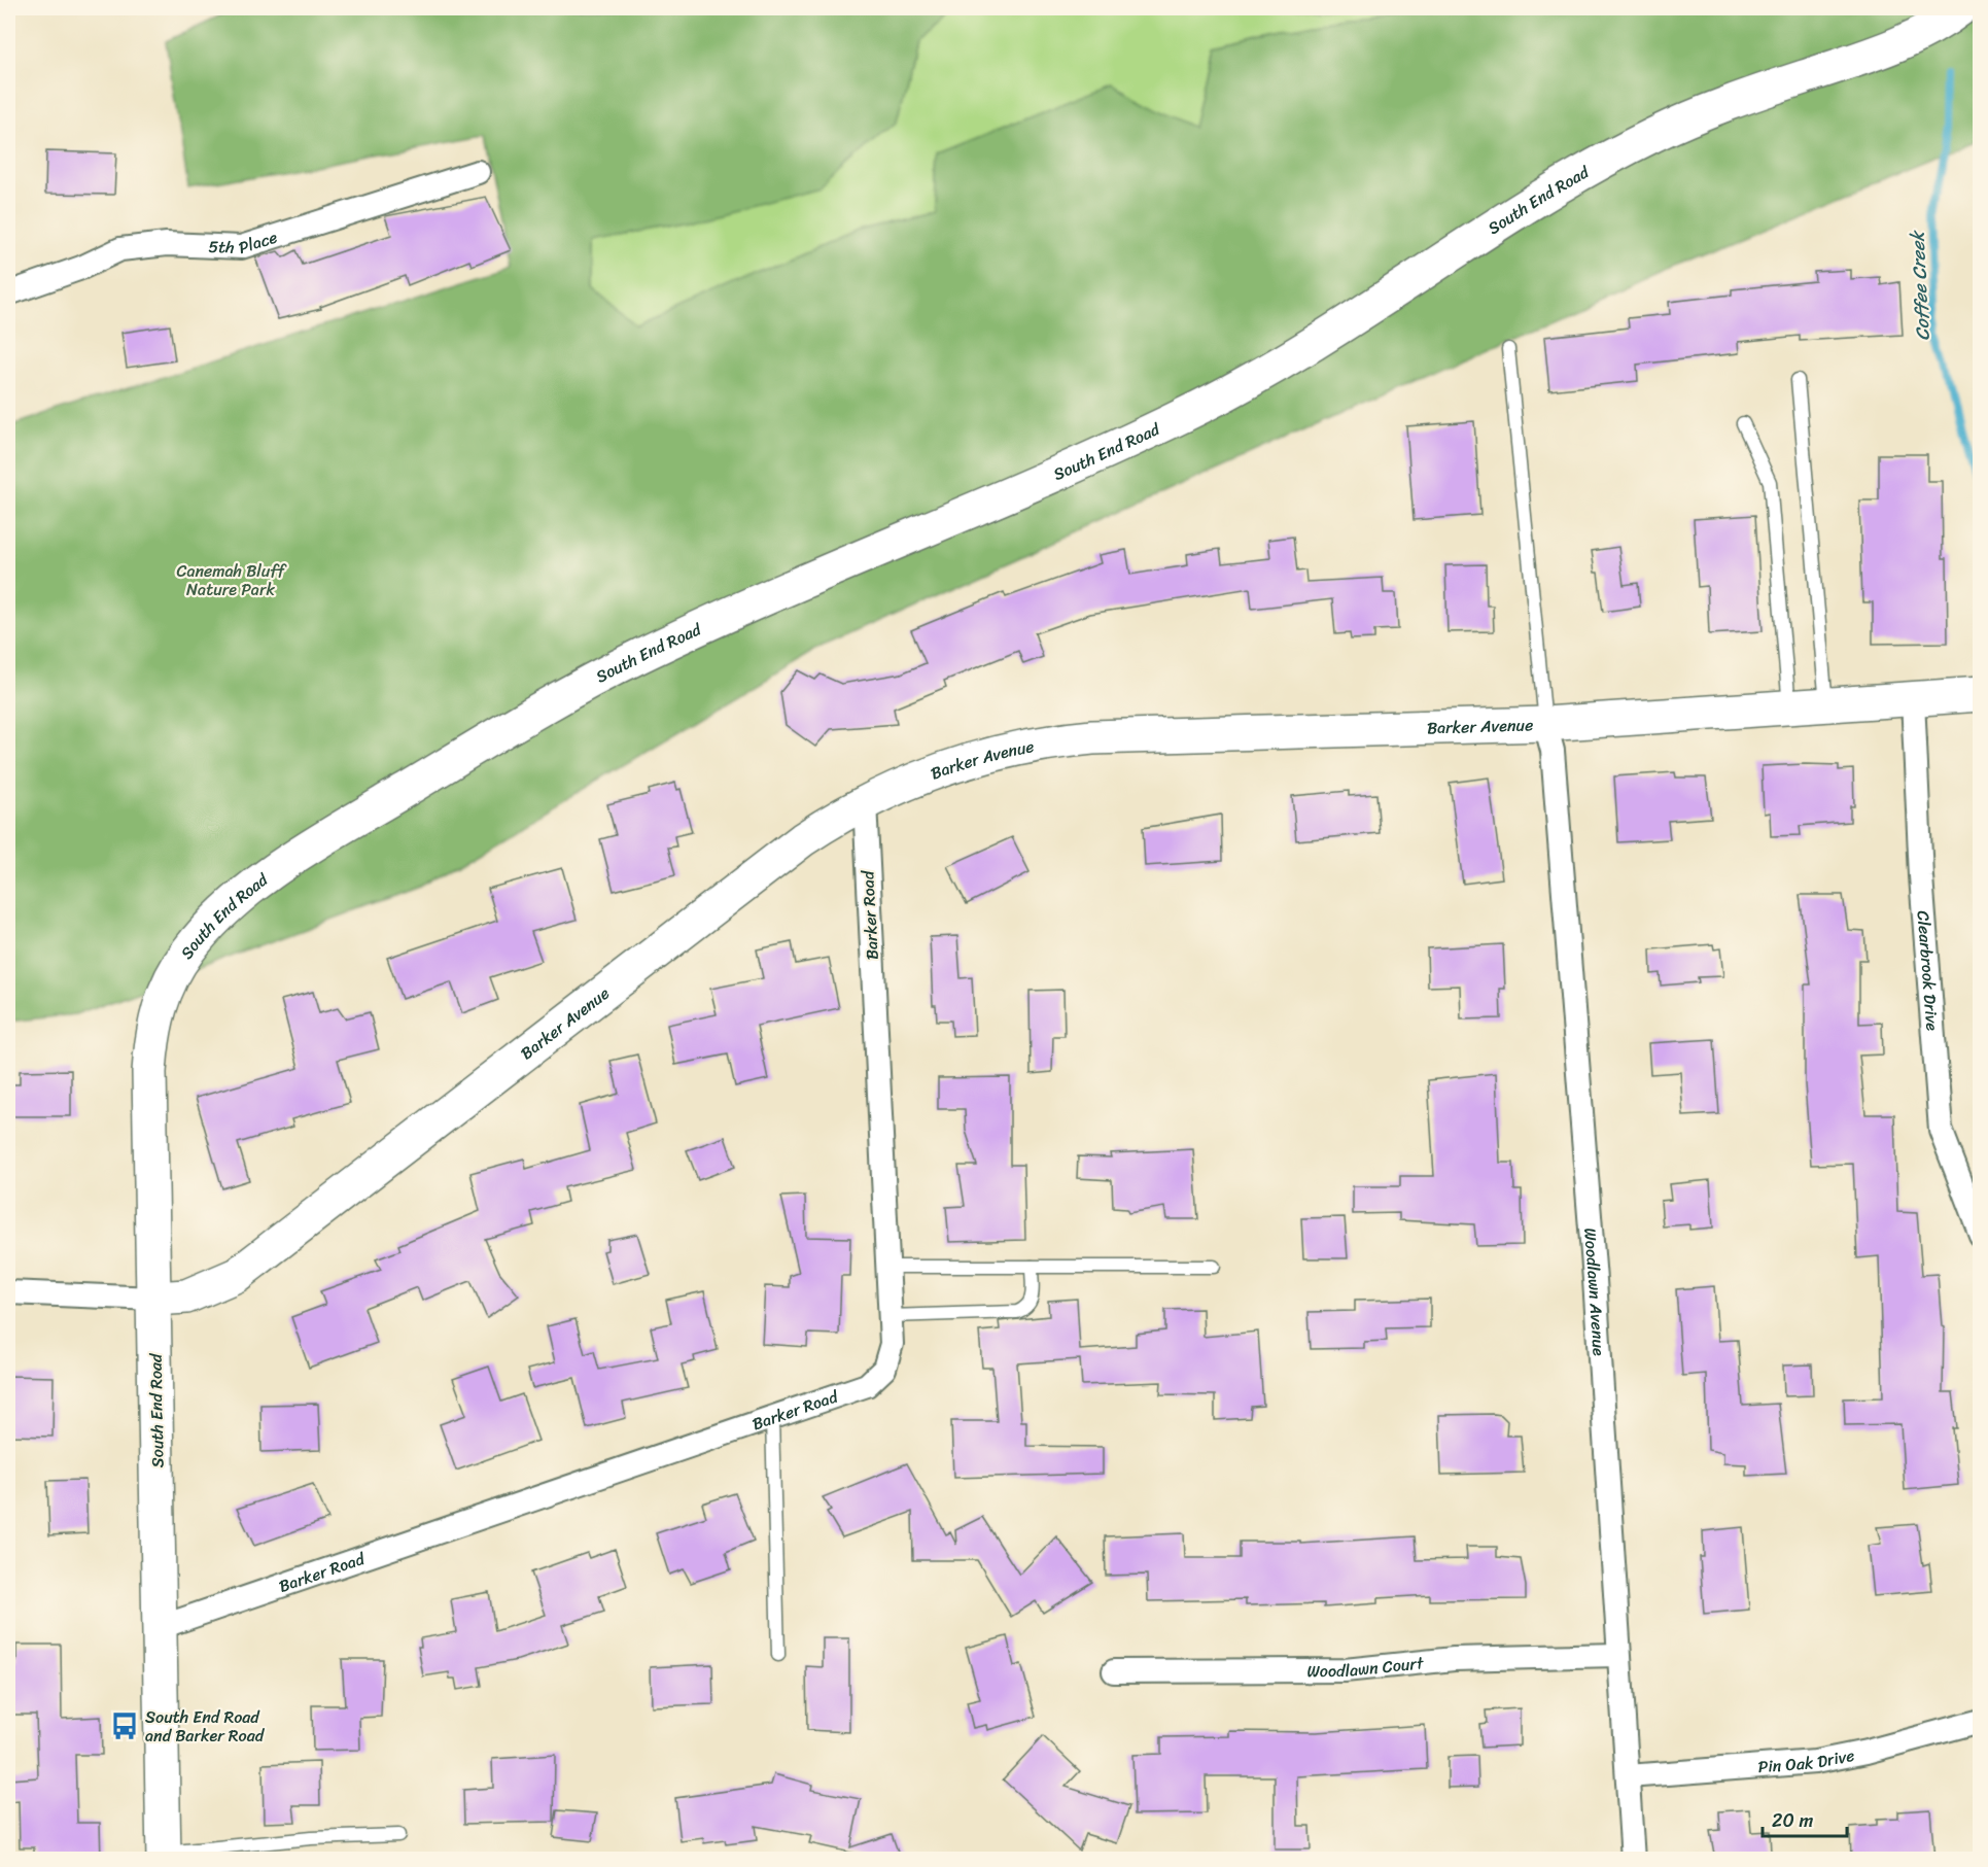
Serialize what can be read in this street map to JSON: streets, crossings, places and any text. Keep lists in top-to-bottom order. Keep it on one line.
{"streets":{"main road":["South End Road","Barker Avenue"],"street":["5th Place","Barker Road","Clearbrook Drive","Woodlawn Avenue","Woodlawn Court","Pin Oak Drive"]},"crossings":[["South End Road","Barker Avenue"],["South End Road","Barker Road"],["Barker Avenue","Barker Road"],["Barker Avenue","Clearbrook Drive"],["Barker Avenue","Woodlawn Avenue"],["Woodlawn Avenue","Woodlawn Court"],["Woodlawn Avenue","Pin Oak Drive"]],"water":["Coffee Creek"],"parks":["Canemah Bluff Nature Park"],"places":{"bus stop":["South End Road and Barker Road"]},"scale_bar":"20 m"}
